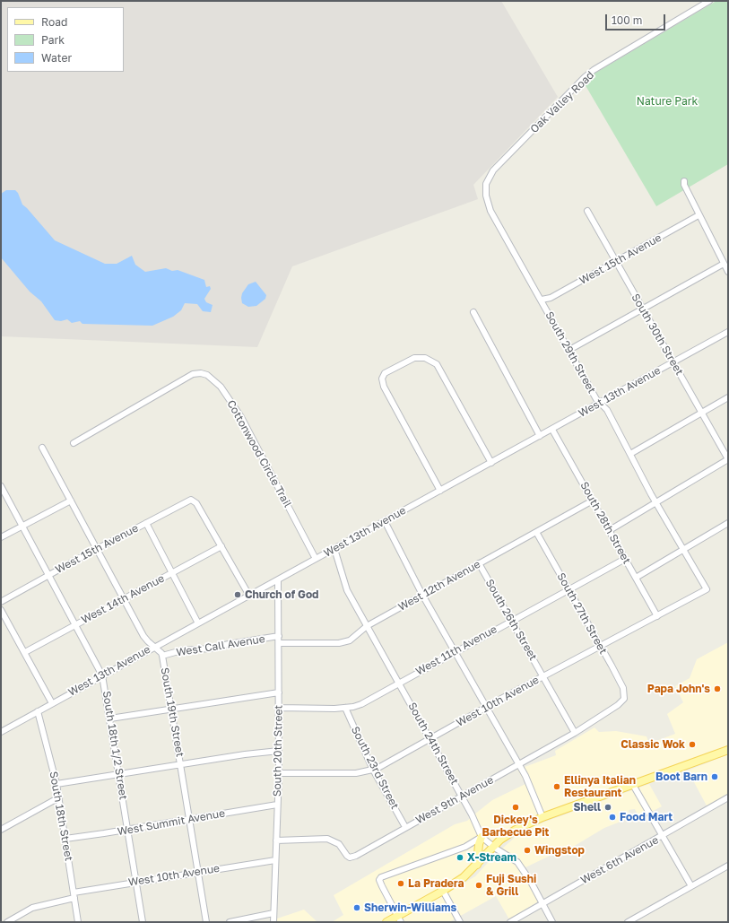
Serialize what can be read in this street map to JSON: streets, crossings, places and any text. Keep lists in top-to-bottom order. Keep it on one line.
{"streets":{"street":["Oak Valley Road","West 15th Avenue","South 30th Street","South 29th Street","West 13th Avenue","Cottonwood Circle Trail","South 28th Street","West 12th Avenue","West 14th Avenue","South 27th Street","South 26th Street","West Call Avenue","West 11th Avenue","West 10th Avenue","South 19th Street","South 24th Street","South 18th 1/2 Street","South 20th Street","South 23rd Street","West 9th Avenue","South 18th Street","West Summit Avenue","West 6th Avenue"]},"crossings":[["Oak Valley Road","South 29th Street"],["West 15th Avenue","South 30th Street"],["West 15th Avenue","South 29th Street"],["West 15th Avenue","West 14th Avenue"],["West 15th Avenue","South 19th Street"],["West 15th Avenue","South 18th 1/2 Street"],["South 30th Street","West 13th Avenue"],["South 29th Street","West 13th Avenue"],["South 29th Street","West 10th Avenue"],["West 13th Avenue","Cottonwood Circle Trail"],["West 13th Avenue","South 28th Street"],["West 13th Avenue","South 19th Street"],["West 13th Avenue","South 24th Street"],["West 13th Avenue","South 18th 1/2 Street"],["West 13th Avenue","South 20th Street"],["West 13th Avenue","South 18th Street"],["South 28th Street","West 12th Avenue"],["South 28th Street","West 11th Avenue"],["South 28th Street","West 10th Avenue"],["West 12th Avenue","South 27th Street"],["West 12th Avenue","South 26th Street"],["West 12th Avenue","South 24th Street"],["West 12th Avenue","South 20th Street"],["West 14th Avenue","South 19th Street"],["West 14th Avenue","South 18th 1/2 Street"],["South 27th Street","West 11th Avenue"],["South 27th Street","West 10th Avenue"],["South 27th Street","West 9th Avenue"],["South 26th Street","West 11th Avenue"],["South 26th Street","West 10th Avenue"],["South 26th Street","West 9th Avenue"],["West Call Avenue","South 19th Street"],["West Call Avenue","South 20th Street"],["West 11th Avenue","South 24th Street"],["West 11th Avenue","South 20th Street"],["West 11th Avenue","South 23rd Street"],["West 10th Avenue","South 19th Street"],["West 10th Avenue","South 24th Street"],["West 10th Avenue","South 18th 1/2 Street"],["West 10th Avenue","South 20th Street"],["West 10th Avenue","South 23rd Street"],["West 10th Avenue","South 18th Street"],["South 19th Street","West Summit Avenue"],["South 24th Street","West 9th Avenue"],["South 24th Street","West 6th Avenue"],["South 18th 1/2 Street","West Summit Avenue"],["South 20th Street","West 9th Avenue"],["South 20th Street","West Summit Avenue"],["South 23rd Street","West 9th Avenue"],["South 18th Street","West Summit Avenue"]],"parks":["Nature Park"],"places":["Church of God","Papa John's","Classic Wok","Boot Barn","Ellinya Italian Restaurant","Dickey's Barbecue Pit","Shell","Food Mart","Wingstop","X-Stream","La Pradera","Fuji Sushi & Grill","Sherwin-Williams"],"legend":["Road","Park","Water"],"scale_bar":"100 m"}
